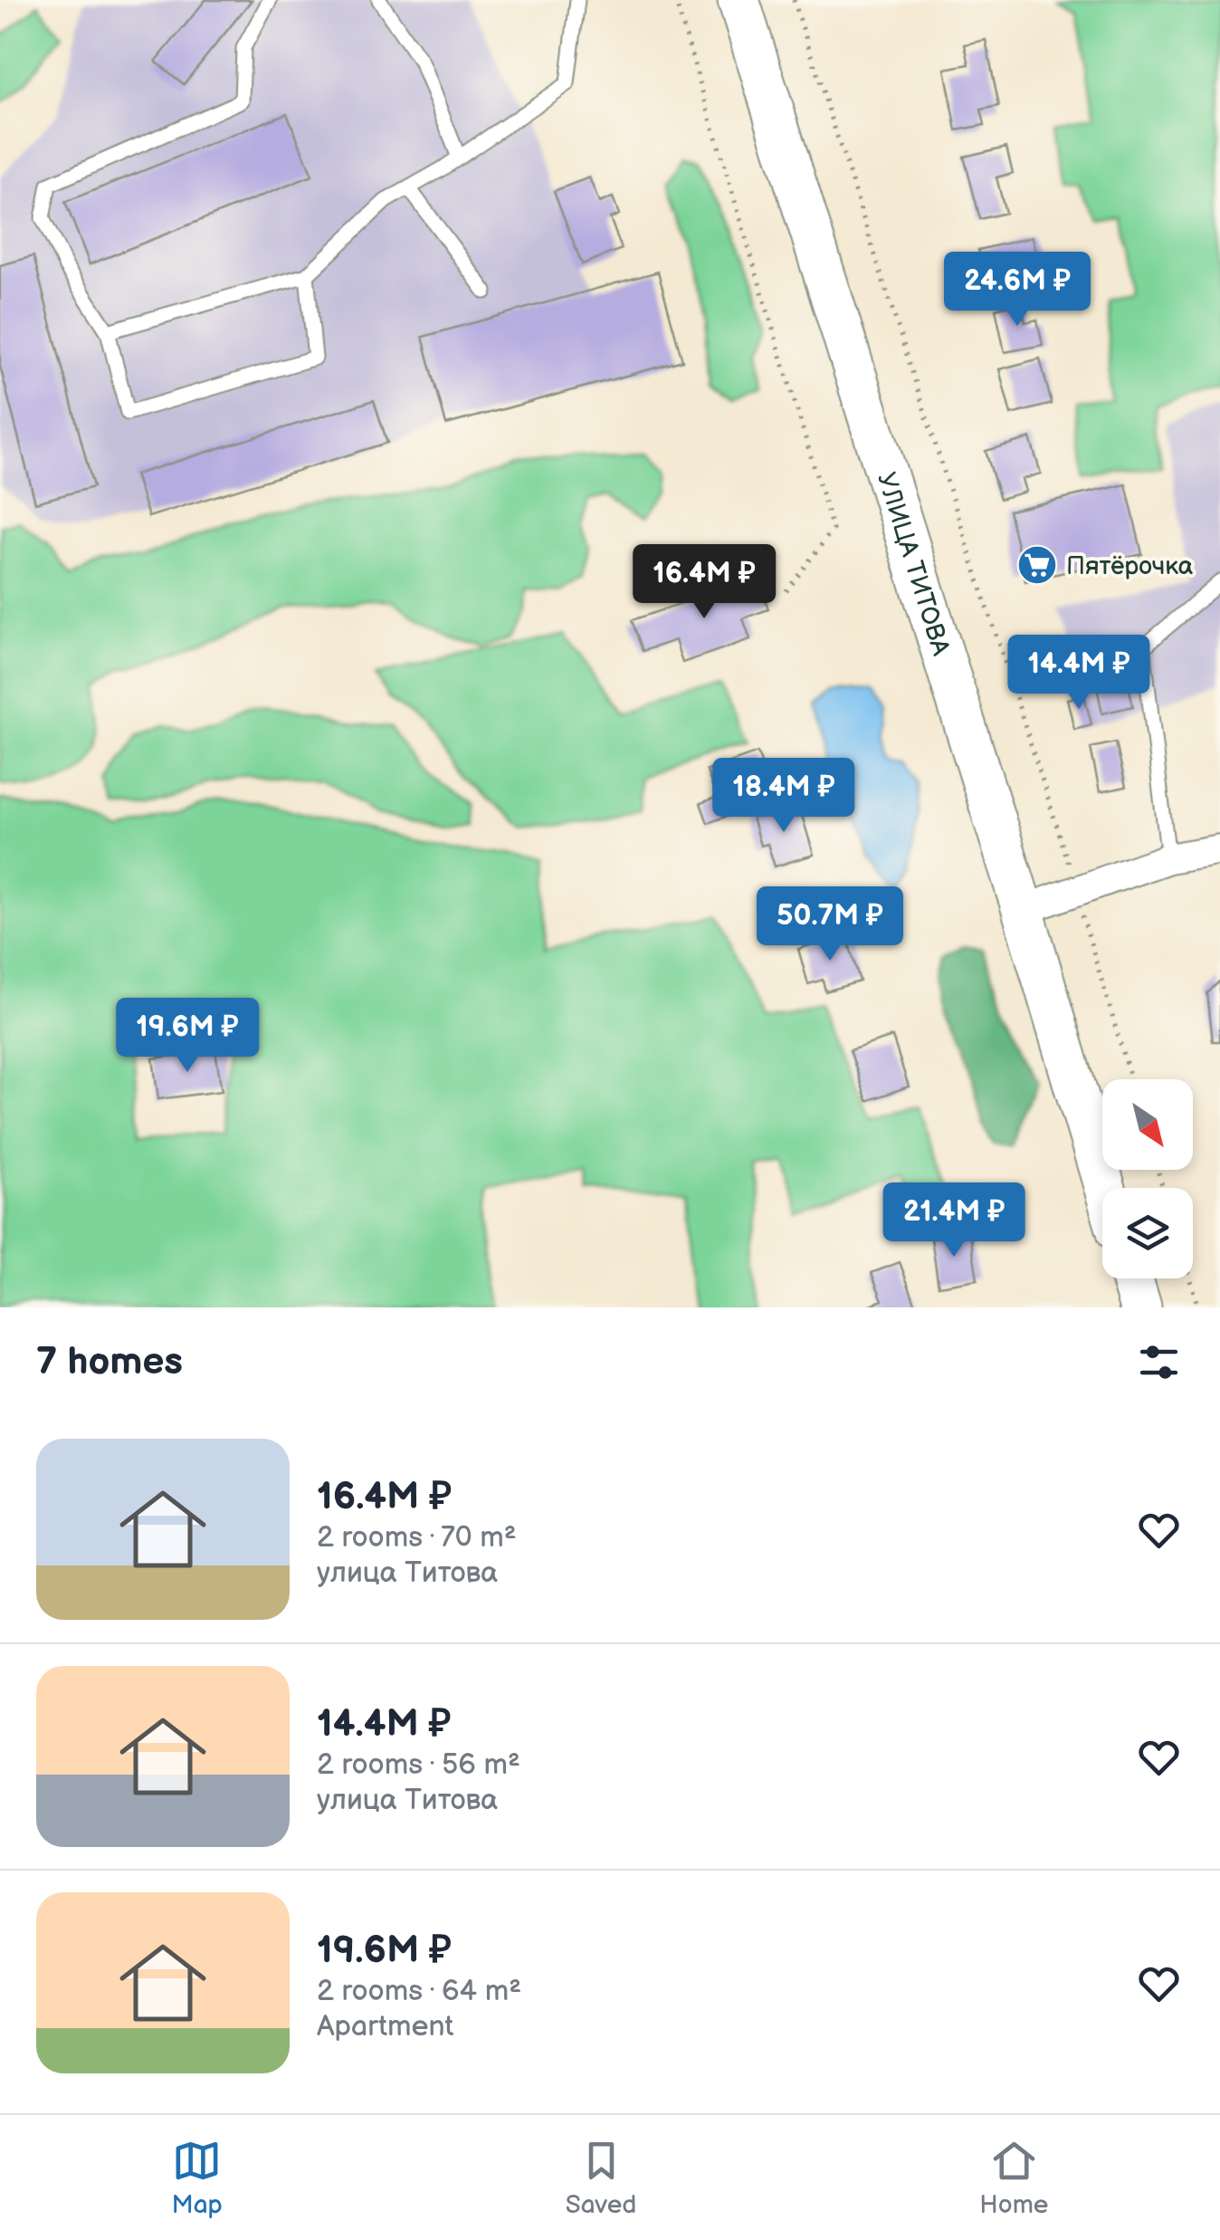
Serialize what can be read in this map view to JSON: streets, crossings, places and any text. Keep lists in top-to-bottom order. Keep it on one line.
{"streets":{"main road":["УЛИЦА ТИТОВА"]},"places":{"supermarket":["Пятёрочка"]},"north":"bottom right","page":{"price":["24.6M ₽","16.4M ₽","14.4M ₽","18.4M ₽","50.7M ₽","19.6M ₽","21.4M ₽"],"heading":"7 homes","list":[{"name":"16.4M ₽","note":"2 rooms · 70 m² · улица Титова"},{"name":"14.4M ₽","note":"2 rooms · 56 m² · улица Титова"},{"name":"19.6M ₽","note":"2 rooms · 64 m² · Apartment"}],"tabs":["Map","Saved","Home"]}}
